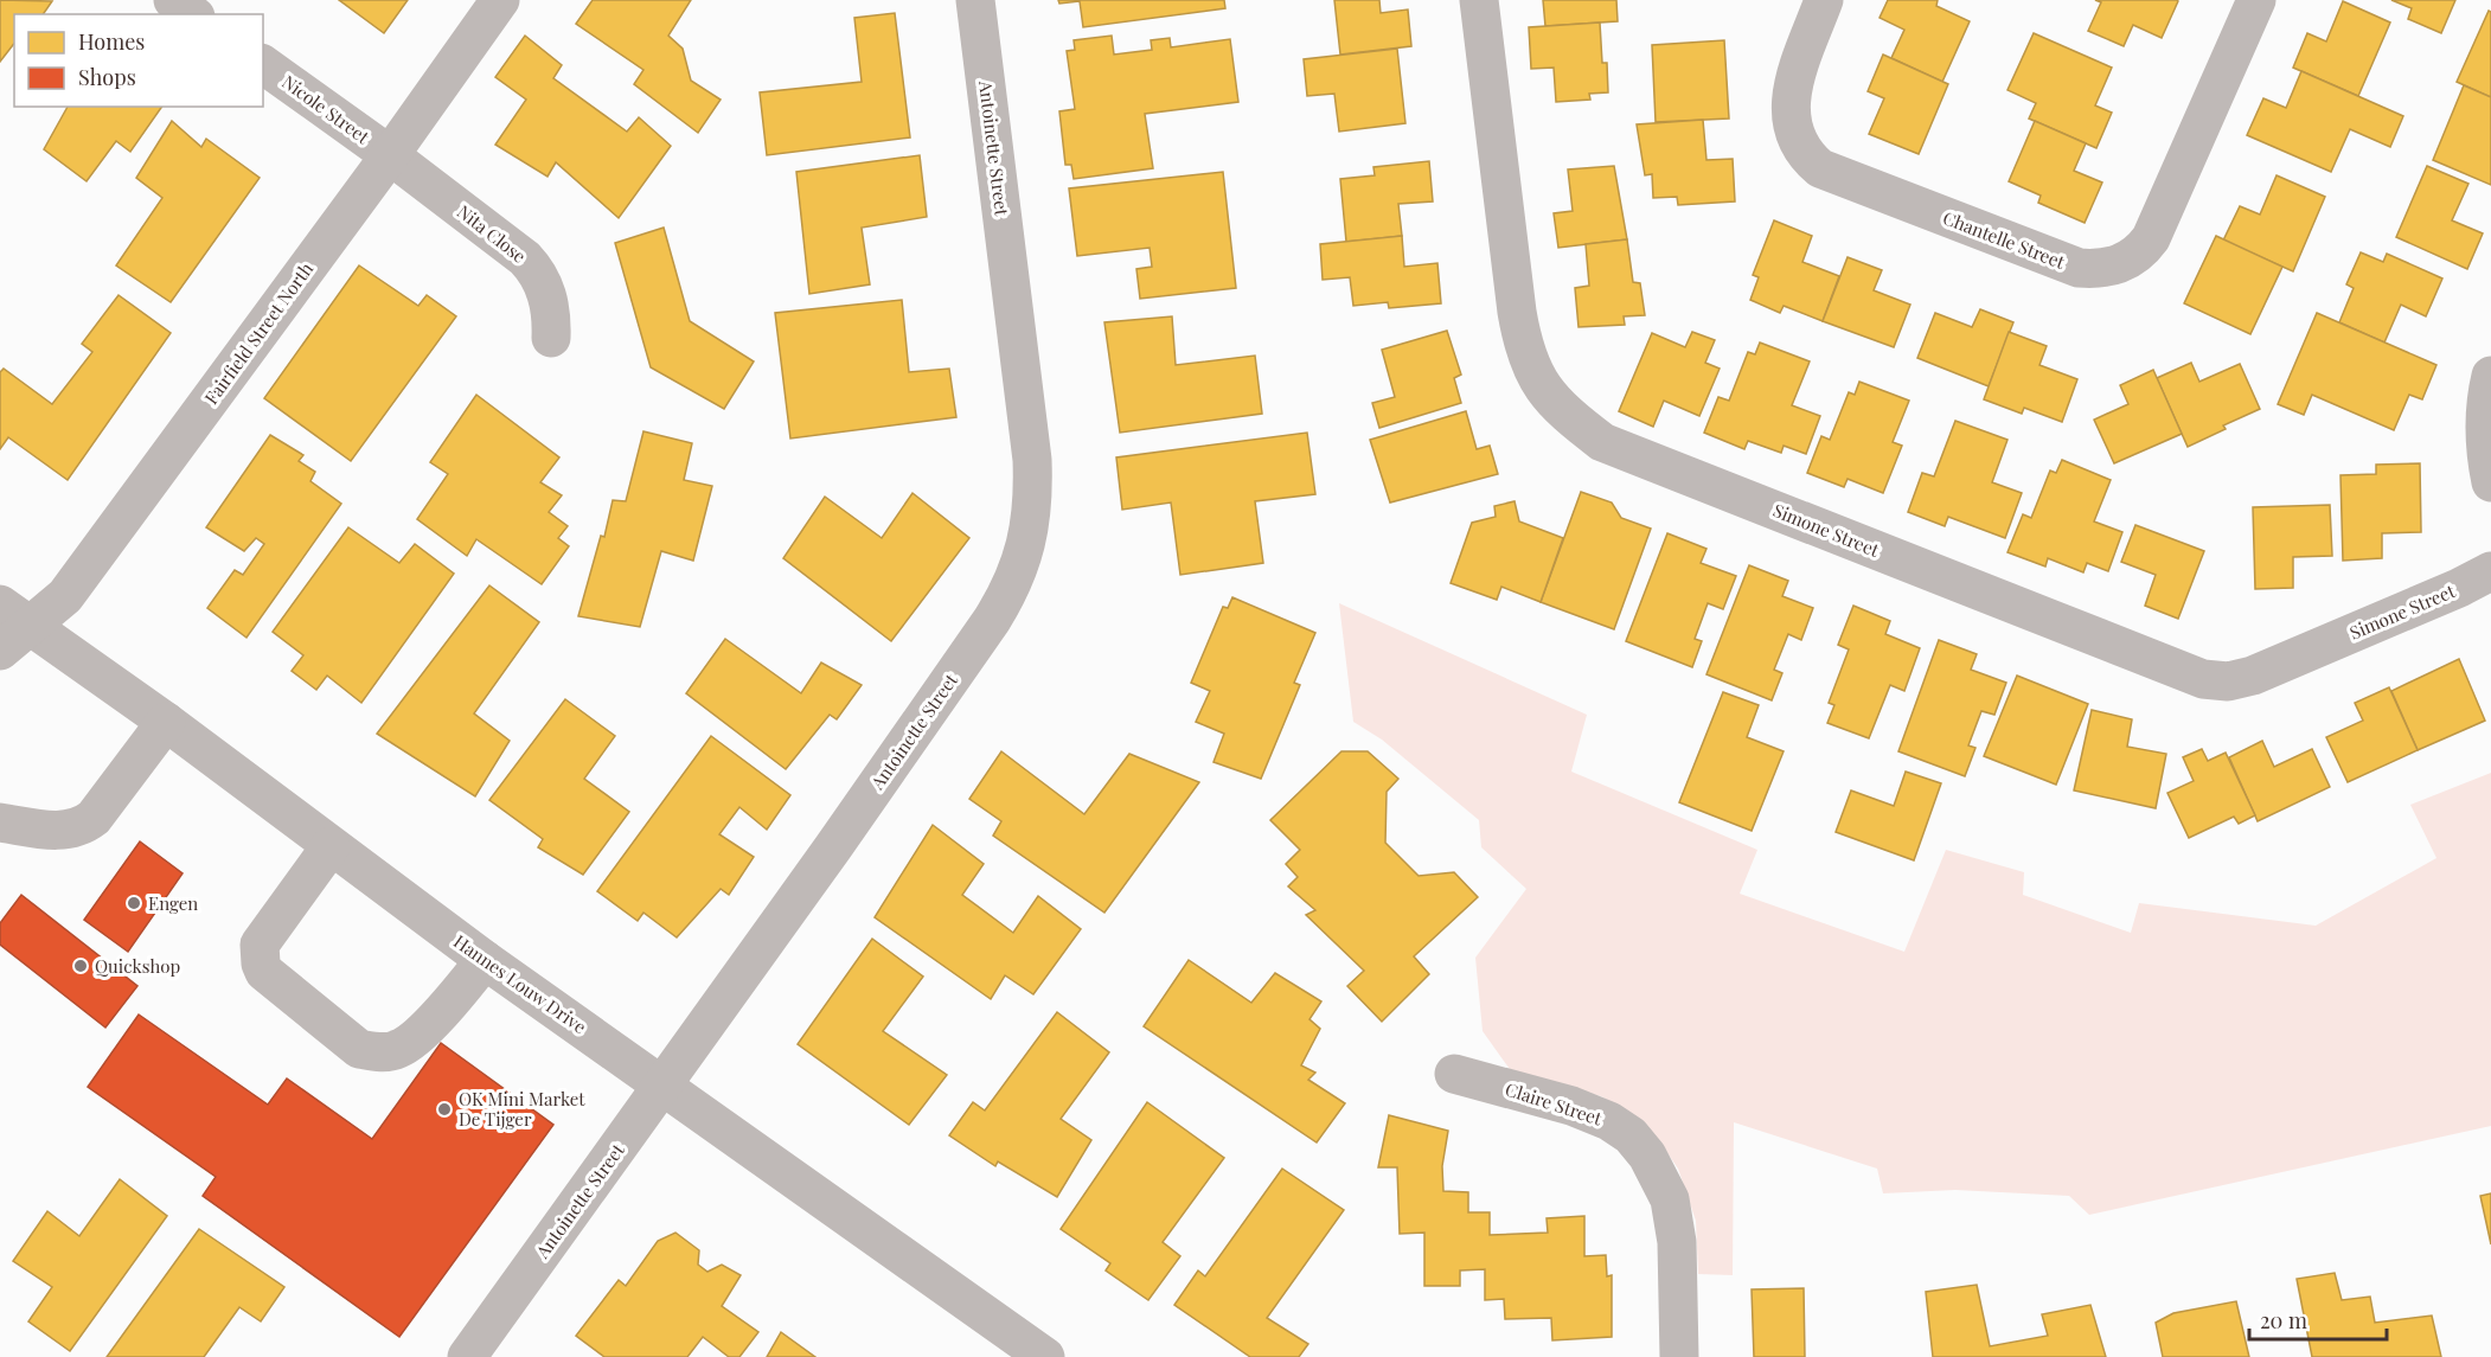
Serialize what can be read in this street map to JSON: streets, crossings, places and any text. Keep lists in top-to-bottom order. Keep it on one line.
{"streets":{"street":["Nicole Street","Antoinette Street","Nita Close","Chantelle Street","Fairfield Street North","Simone Street","Hannes Louw Drive","Claire Street"]},"crossings":[["Nicole Street","Nita Close"],["Nicole Street","Fairfield Street North"],["Antoinette Street","Hannes Louw Drive"],["Nita Close","Fairfield Street North"],["Fairfield Street North","Hannes Louw Drive"]],"places":["Engen","Quickshop","OK Mini Market De Tijger"],"legend":["Homes","Shops"],"scale_bar":"20 m"}
